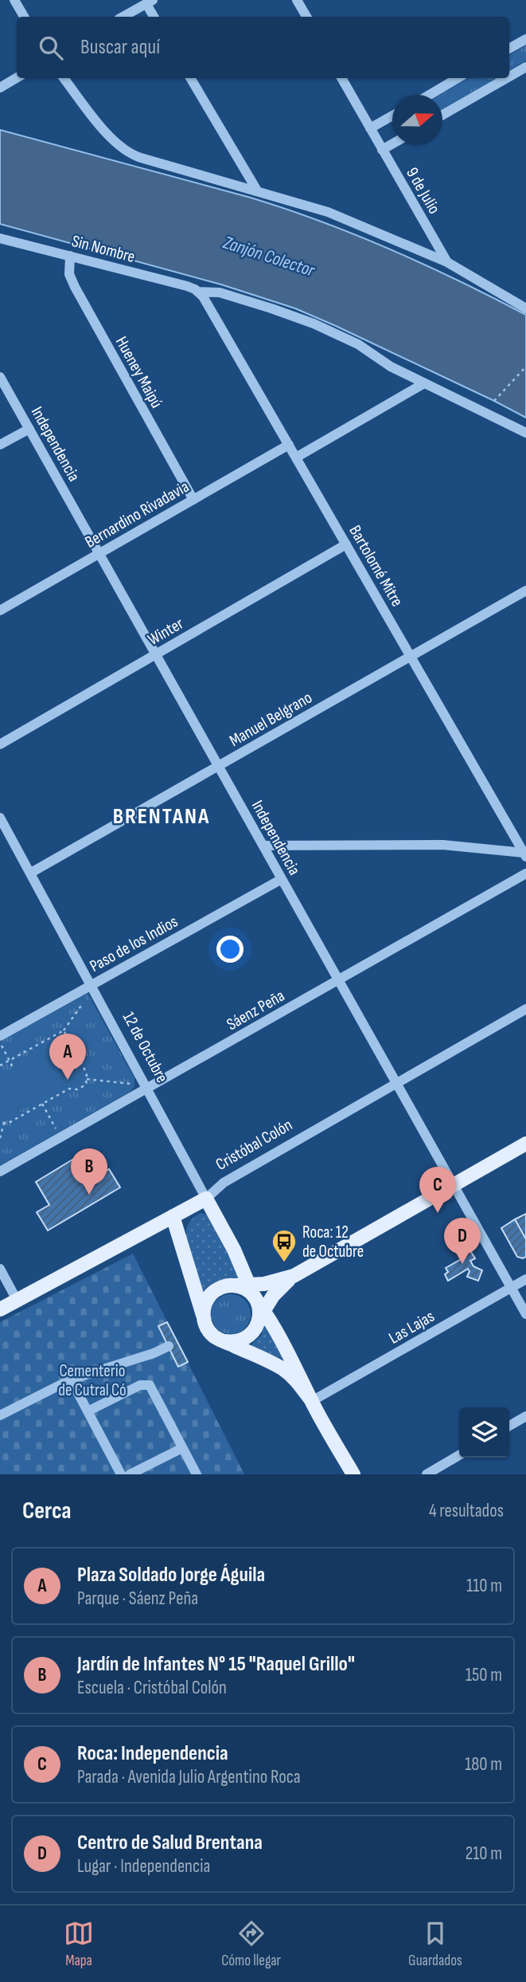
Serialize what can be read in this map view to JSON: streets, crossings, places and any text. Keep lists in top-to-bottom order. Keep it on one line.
{"streets":{"main road":["12 de Octubre","Cristóbal Colón"],"street":["9 de Julio","Sin Nombre","Hueney Maipú","Independencia","Bernardino Rivadavia","Bartolomé Mitre","Winter","Manuel Belgrano","Paso de los Indios","Sáenz Peña","Las Lajas"]},"crossings":[["Sin Nombre","Hueney Maipú"],["Sin Nombre","Bartolomé Mitre"],["Hueney Maipú","Bernardino Rivadavia"],["Independencia","Bernardino Rivadavia"],["Independencia","Winter"],["Independencia","Manuel Belgrano"],["Independencia","Paso de los Indios"],["Independencia","Sáenz Peña"],["Independencia","Cristóbal Colón"],["Independencia","Las Lajas"],["Bernardino Rivadavia","Bartolomé Mitre"],["Bartolomé Mitre","Winter"],["Bartolomé Mitre","Manuel Belgrano"],["Manuel Belgrano","12 de Octubre"],["Paso de los Indios","12 de Octubre"],["Sáenz Peña","12 de Octubre"],["12 de Octubre","Cristóbal Colón"],["12 de Octubre","Las Lajas"]],"districts":["BRENTANA"],"water":["Zanjón Colector"],"parks":["Cementerio de Cutral Có"],"places":{"bus stop":["Roca: 12 de Octubre"]},"north":"right","page":{"search":"Buscar aquí","pins":["A","B","C","D"],"heading":["Cerca","4 resultados"],"list":[{"mark":"A","name":"Plaza Soldado Jorge Águila","note":"Parque · Sáenz Peña","value":"110 m"},{"mark":"B","name":"Jardín de Infantes N° 15 \"Raquel Grillo\"","note":"Escuela · Cristóbal Colón","value":"150 m"},{"mark":"C","name":"Roca: Independencia","note":"Parada · Avenida Julio Argentino Roca","value":"180 m"},{"mark":"D","name":"Centro de Salud Brentana","note":"Lugar · Independencia","value":"210 m"}],"nav":["Mapa","Cómo llegar","Guardados"]}}
